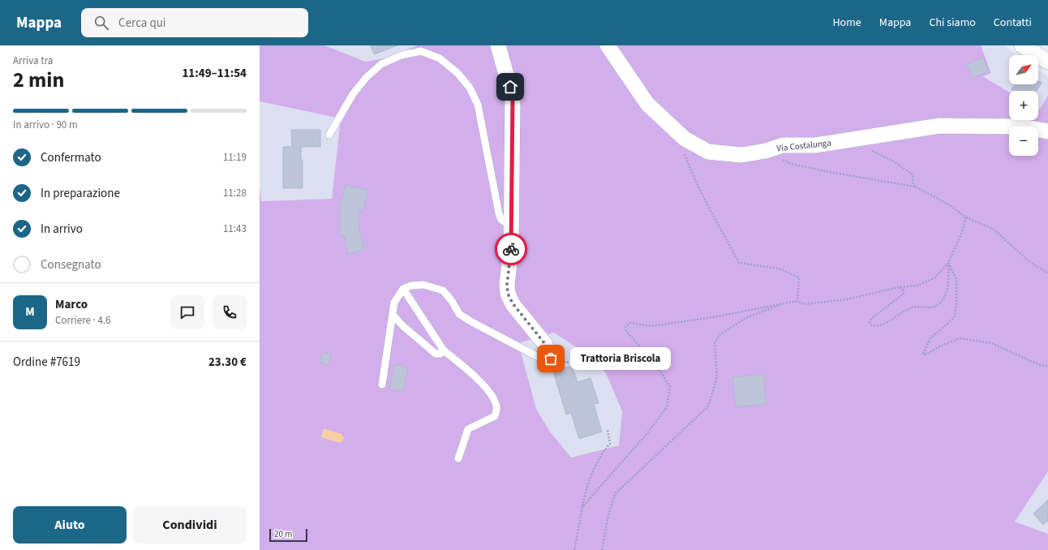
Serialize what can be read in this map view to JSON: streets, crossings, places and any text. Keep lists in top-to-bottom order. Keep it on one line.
{"streets":{"street":["Via Costalunga"]},"places":["Trattoria Briscola"],"scale_bar":"20 m","north":"top right","page":{"header":"Mappa","search":"Cerca qui","nav":["Home","Mappa","Chi siamo","Contatti"],"heading":["2 min","Arriva tra","11:49–11:54"],"panel":["Marco","Corriere · 4.6","Ordine #7619","23.30 €"],"map_buttons":["+","−"],"bar":"In arrivo · 90 m","list":[["Confermato","11:19"],["In preparazione","11:28"],["In arrivo","11:43"],"Consegnato"],"round":"M","bubble":"Trattoria Briscola","buttons":["Aiuto","Condividi"],"scale":"20 m"}}
